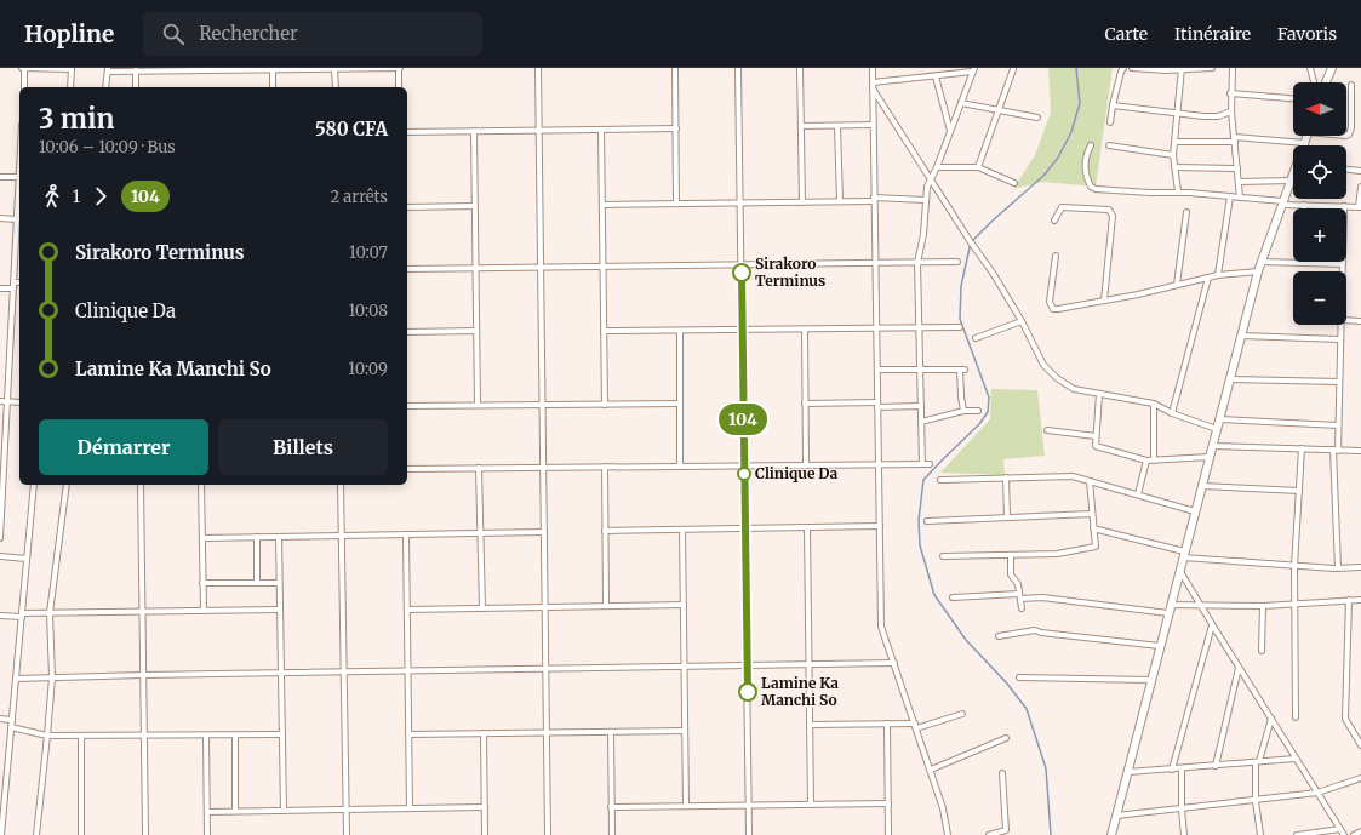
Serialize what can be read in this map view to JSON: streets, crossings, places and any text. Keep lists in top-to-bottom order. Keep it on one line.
{"places":["Sirakoro Terminus","Clinique Da","Lamine Ka Manchi So"],"lines":["bus line 104"],"north":"left","page":{"header":"Hopline","search":"Rechercher","nav":["Carte","Itinéraire","Favoris"],"on_map":"104","map_buttons":["+","−"],"heading":["3 min","10:06 – 10:09 · Bus","580 CFA"],"legs":["1","104","2 arrêts"],"list":[{"name":"Sirakoro Terminus","value":"10:07"},{"name":"Clinique Da","value":"10:08"},{"name":"Lamine Ka Manchi So","value":"10:09"}],"buttons":["Démarrer","Billets"]}}
